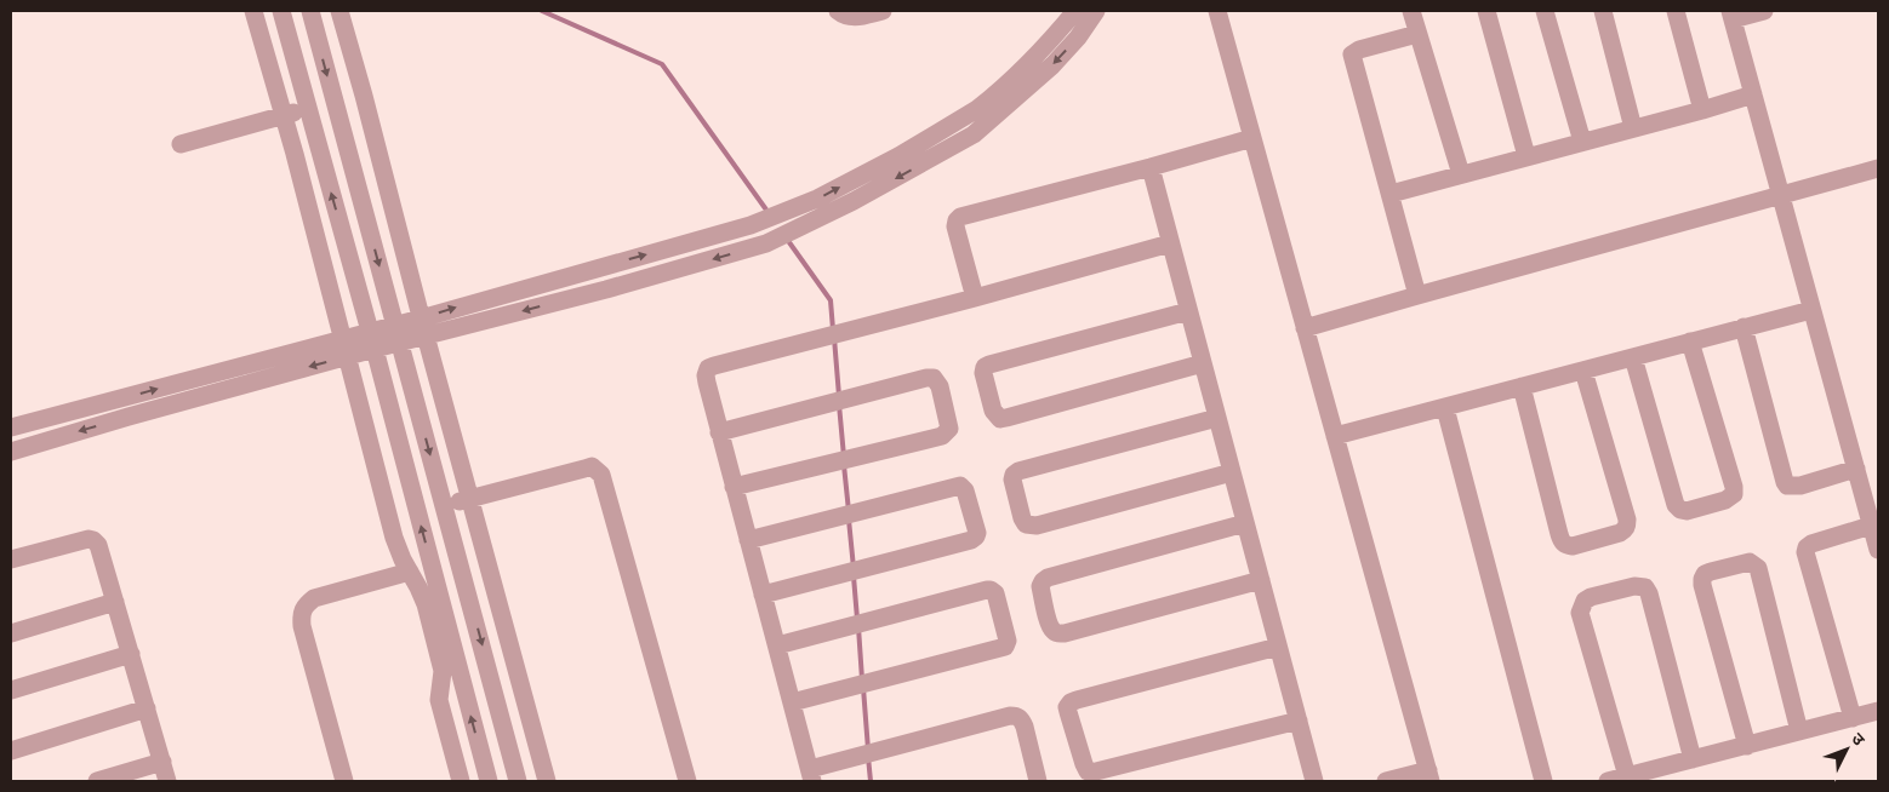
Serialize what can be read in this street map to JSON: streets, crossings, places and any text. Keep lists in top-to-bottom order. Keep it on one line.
{"north":"top right"}
